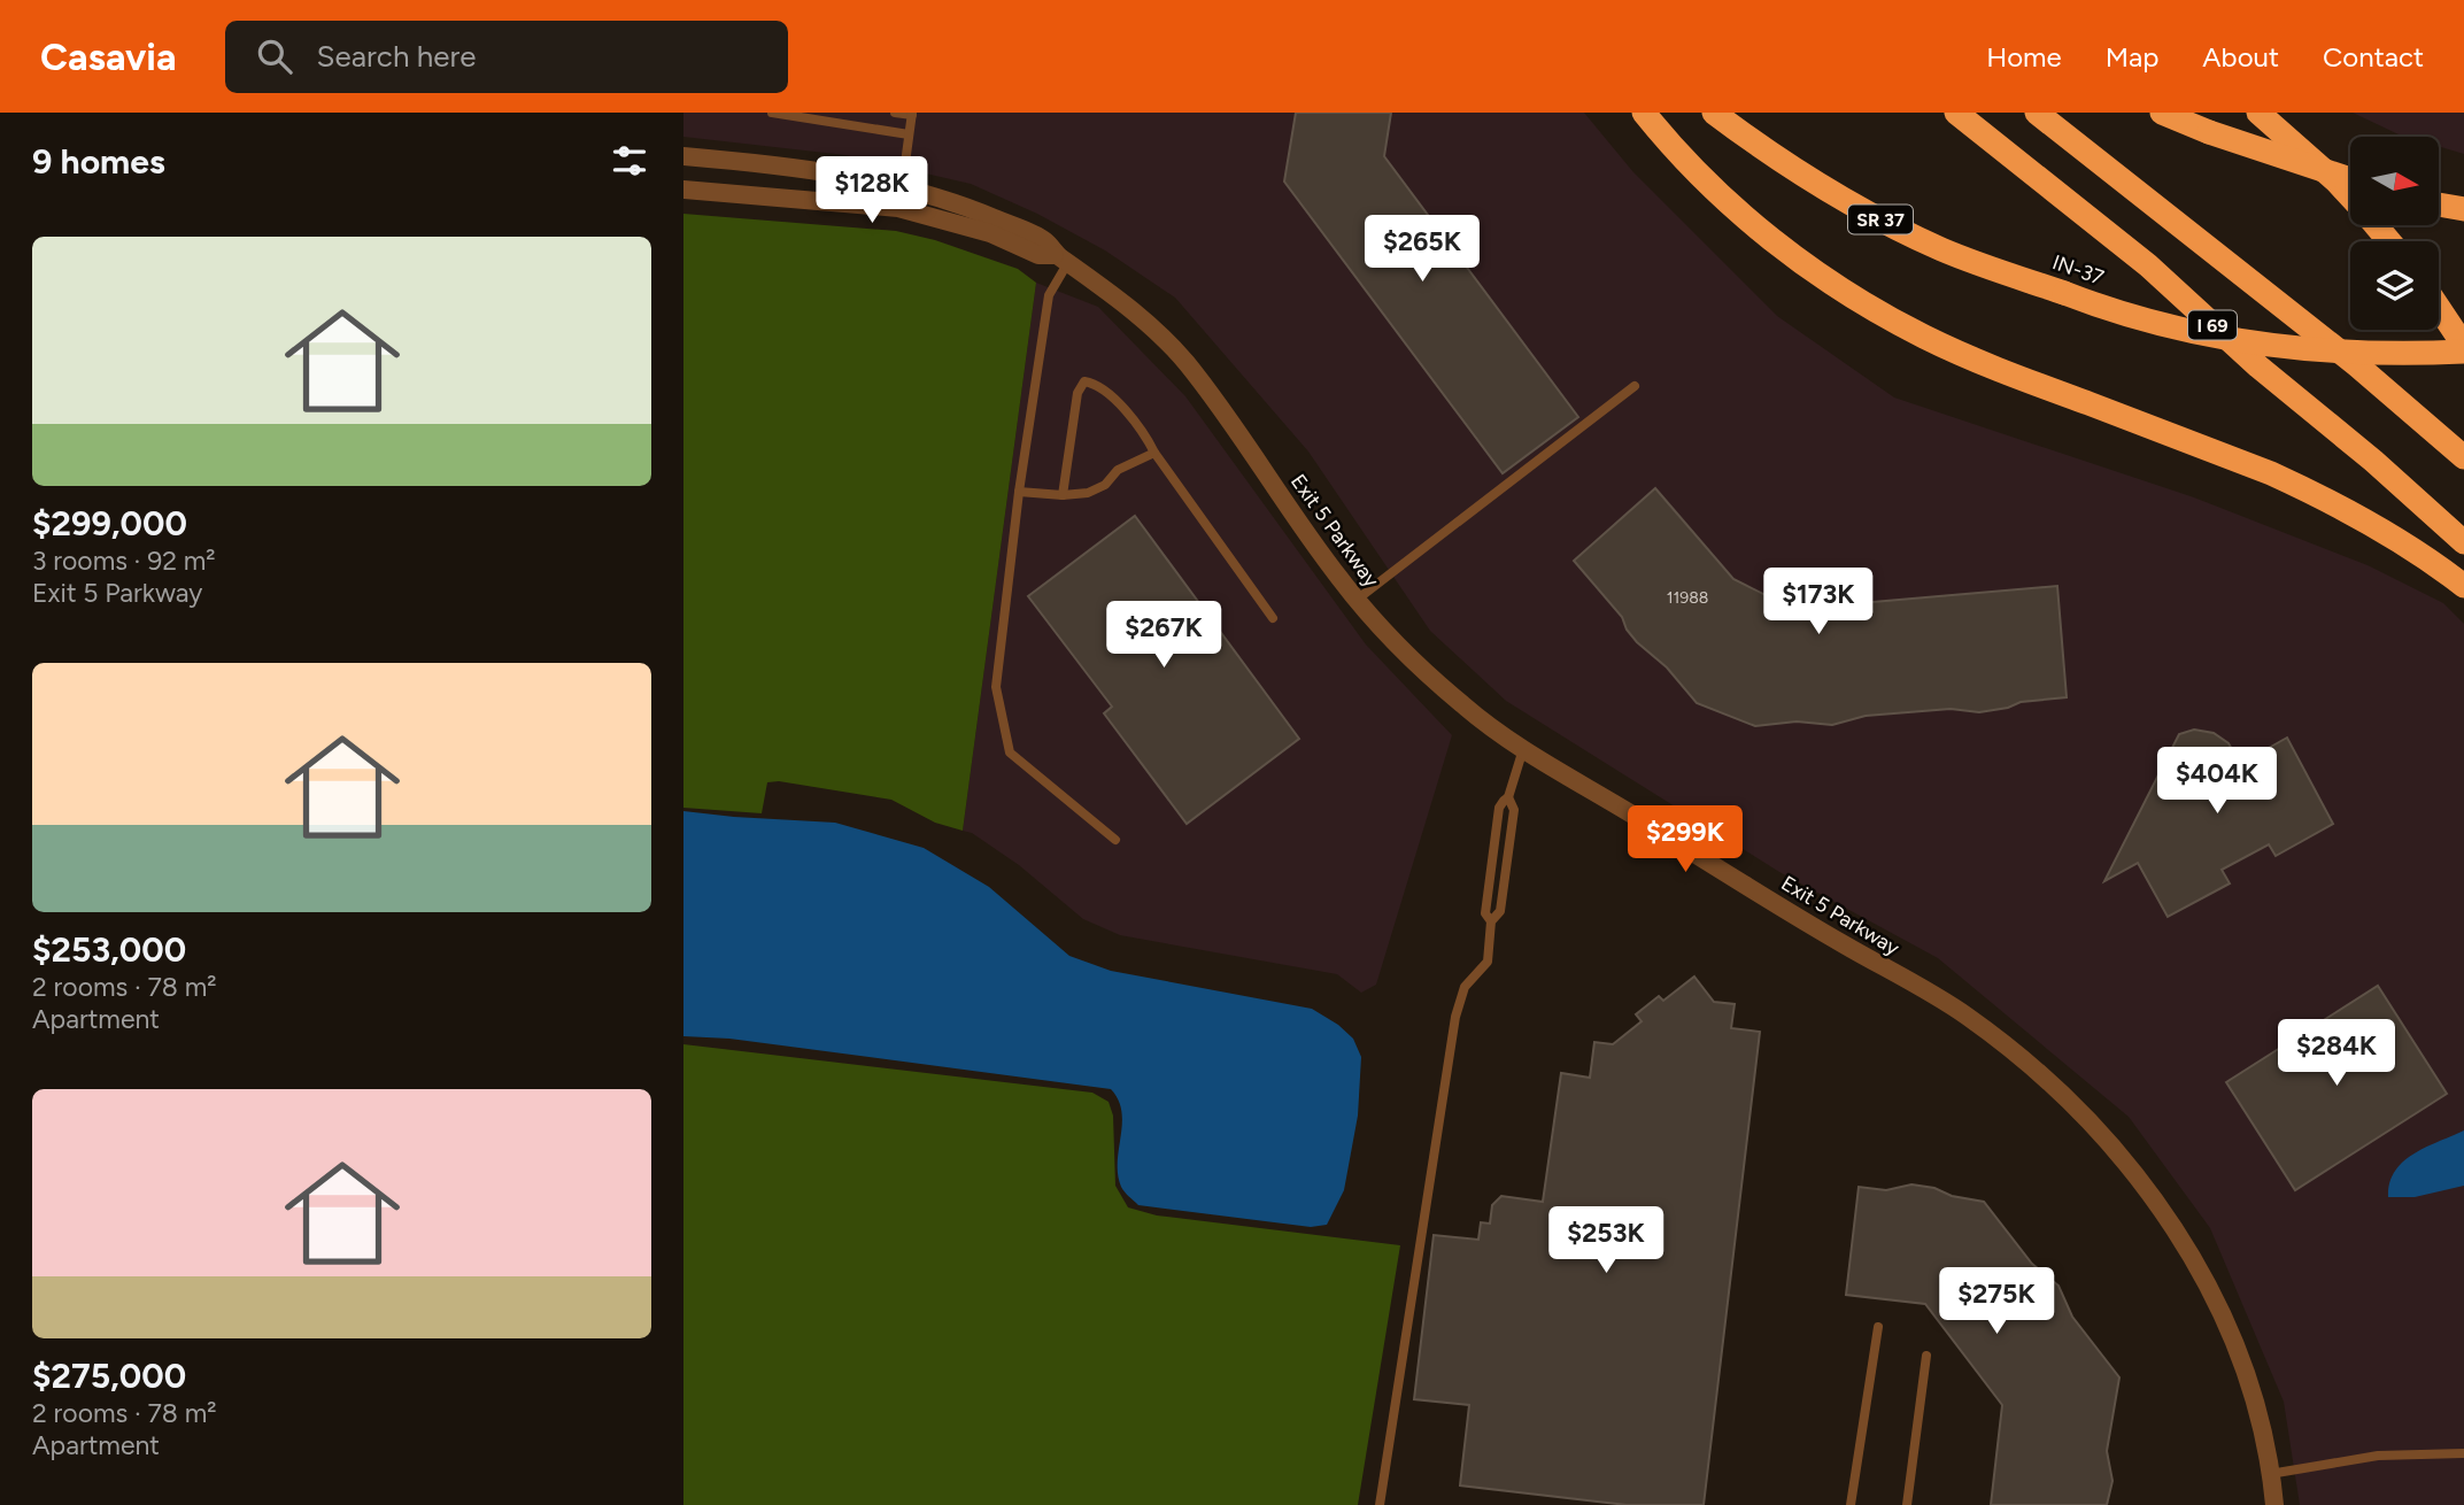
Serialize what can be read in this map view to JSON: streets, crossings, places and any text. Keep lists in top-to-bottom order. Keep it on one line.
{"streets":{"highway":["SR 37","IN-37","I 69"],"street":["Exit 5 Parkway"]},"house_numbers":["11988"],"north":"right","page":{"header":"Casavia","search":"Search here","nav":["Home","Map","About","Contact"],"heading":"9 homes","price":["$128K","$265K","$173K","$267K","$404K","$299K","$284K","$253K","$275K"],"list":[{"name":"$299,000","note":"3 rooms · 92 m² · Exit 5 Parkway"},{"name":"$253,000","note":"2 rooms · 78 m² · Apartment"},{"name":"$275,000","note":"2 rooms · 78 m² · Apartment"}]}}
